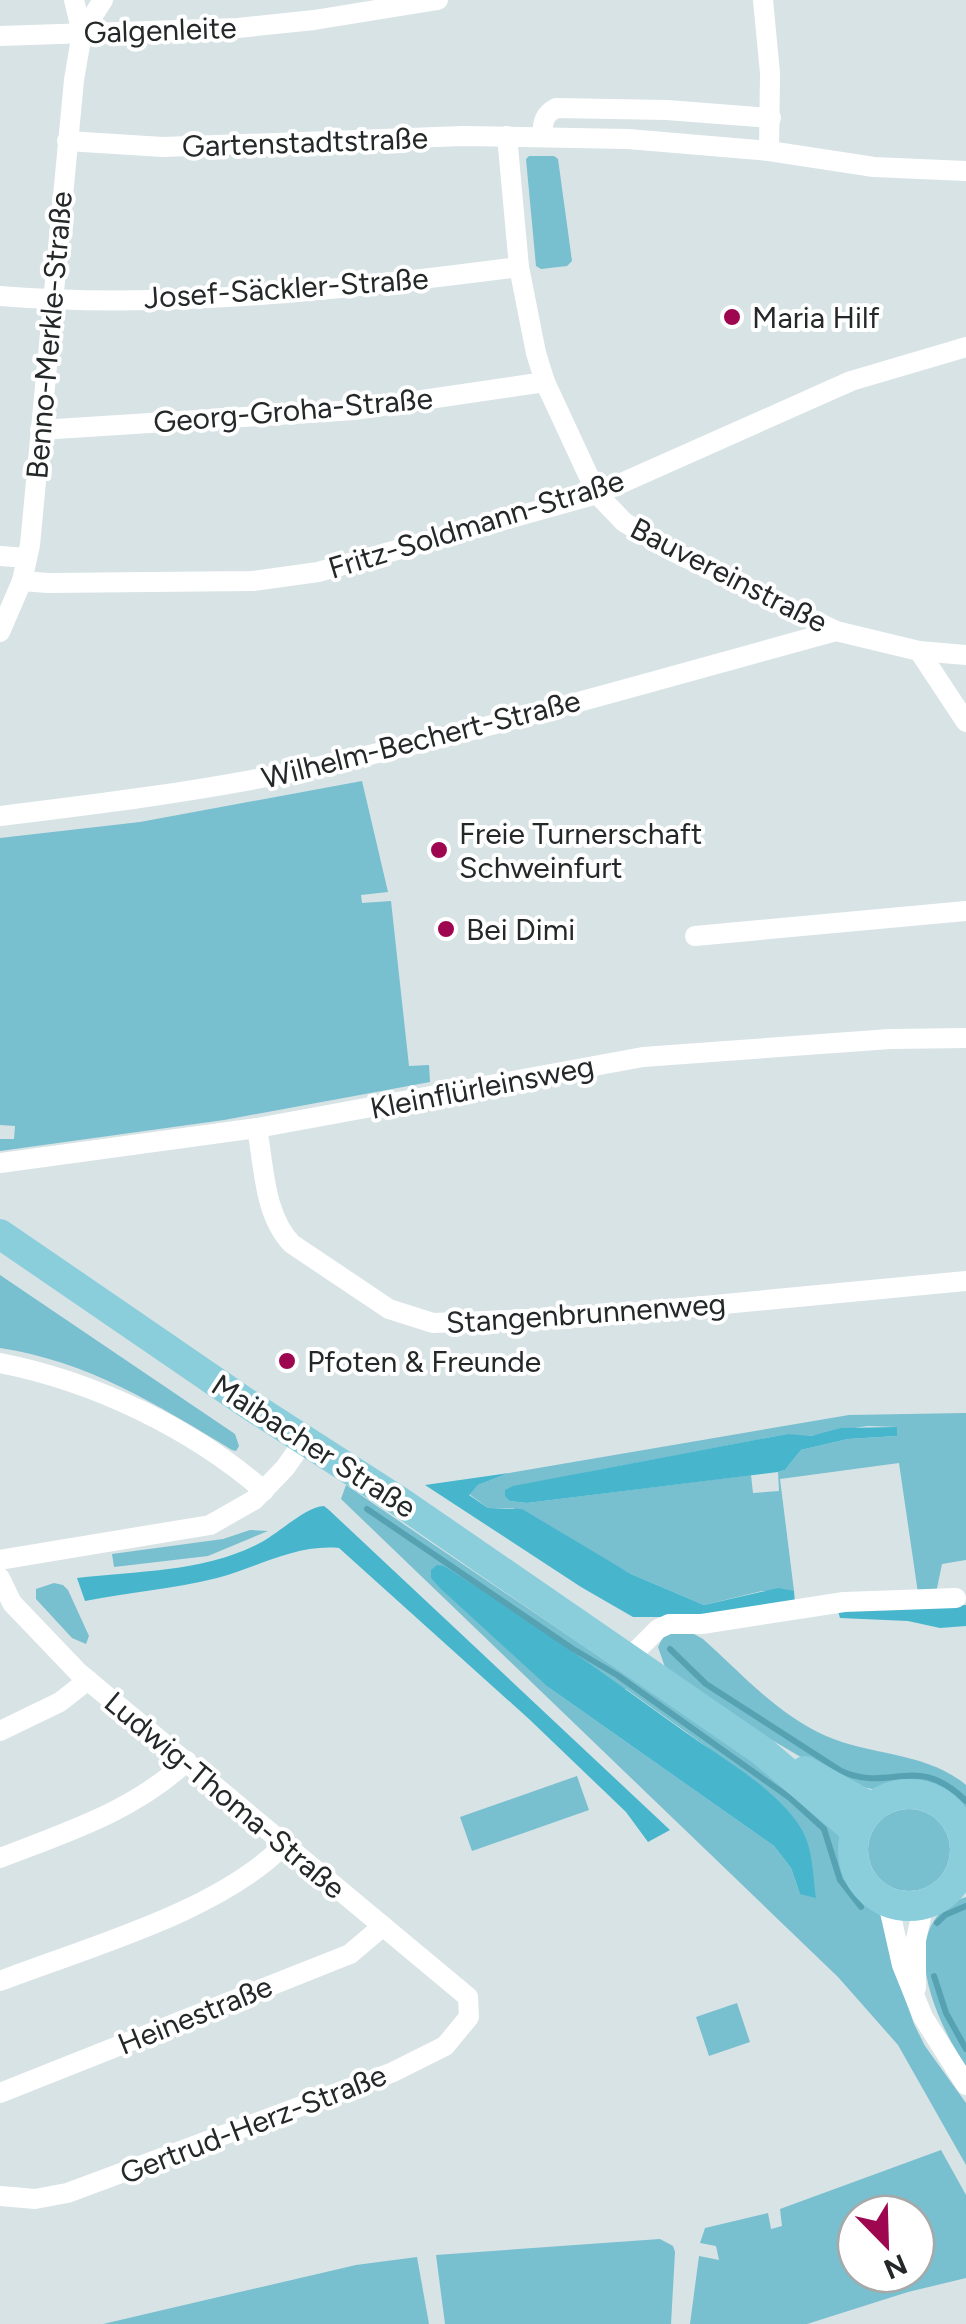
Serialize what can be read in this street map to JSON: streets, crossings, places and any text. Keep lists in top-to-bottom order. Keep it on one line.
{"streets":{"main road":["Maibacher Straße"],"street":["Galgenleite","Gartenstadtstraße","Josef-Säckler-Straße","Benno-Merkle-Straße","Georg-Groha-Straße","Fritz-Soldmann-Straße","Bauvereinstraße","Wilhelm-Bechert-Straße","Kleinflürleinsweg","Stangenbrunnenweg","Ludwig-Thoma-Straße","Heinestraße","Gertrud-Herz-Straße"]},"crossings":[["Galgenleite","Benno-Merkle-Straße"],["Gartenstadtstraße","Benno-Merkle-Straße"],["Gartenstadtstraße","Bauvereinstraße"],["Josef-Säckler-Straße","Benno-Merkle-Straße"],["Josef-Säckler-Straße","Bauvereinstraße"],["Benno-Merkle-Straße","Georg-Groha-Straße"],["Benno-Merkle-Straße","Fritz-Soldmann-Straße"],["Georg-Groha-Straße","Bauvereinstraße"],["Fritz-Soldmann-Straße","Bauvereinstraße"],["Bauvereinstraße","Wilhelm-Bechert-Straße"],["Kleinflürleinsweg","Stangenbrunnenweg"],["Ludwig-Thoma-Straße","Heinestraße"],["Ludwig-Thoma-Straße","Gertrud-Herz-Straße"]],"places":["Maria Hilf","Freie Turnerschaft Schweinfurt","Bei Dimi","Pfoten & Freunde"],"north":"bottom right"}
